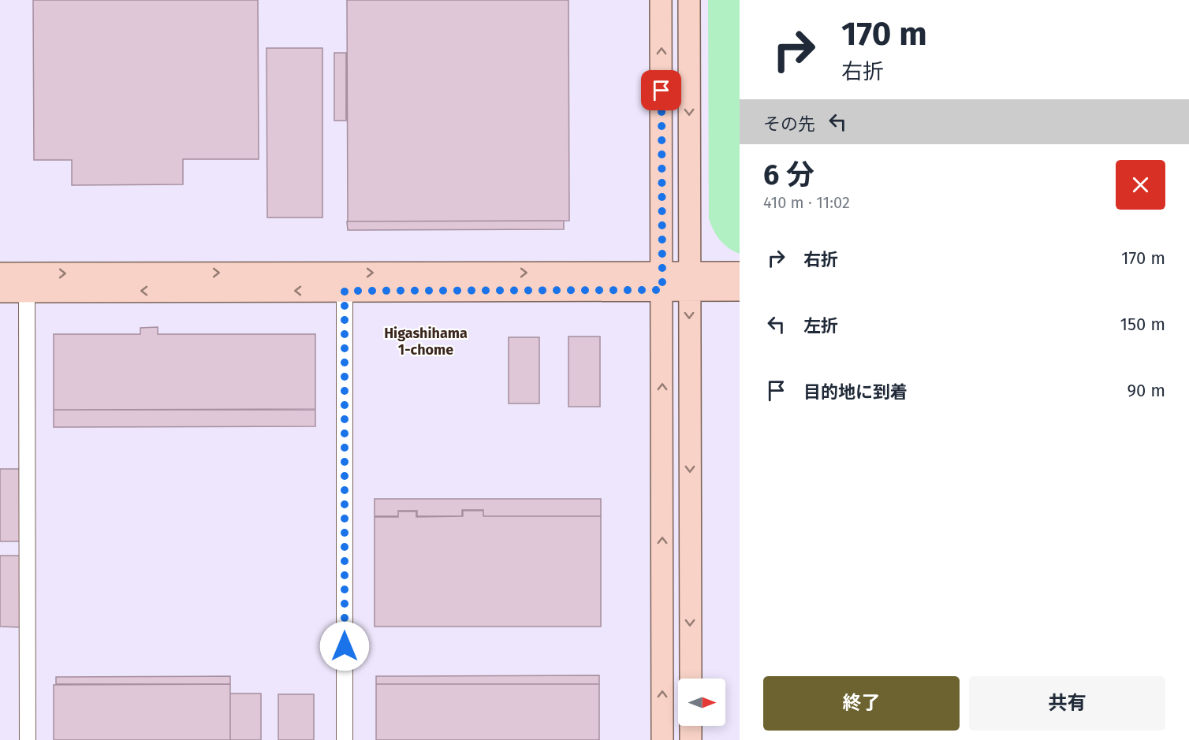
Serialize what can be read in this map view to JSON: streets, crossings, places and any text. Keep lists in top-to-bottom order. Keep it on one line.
{"districts":["Higashihama 1-chome"],"north":"right","page":{"turn":["170 m","右折"],"then":"その先","heading":["6 分","410 m · 11:02"],"list":[{"name":"右折","value":"170 m"},{"name":"左折","value":"150 m"},{"name":"目的地に到着","value":"90 m"}],"buttons":["終了","共有"]}}
